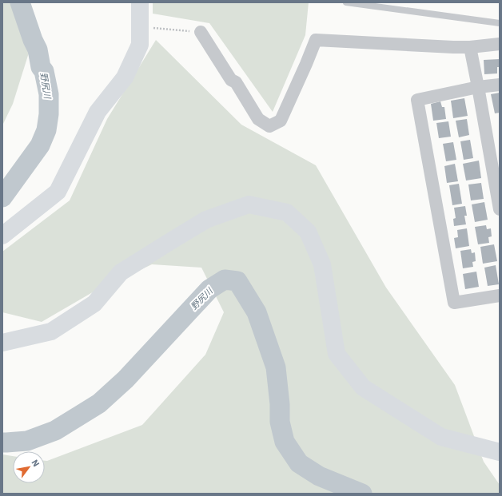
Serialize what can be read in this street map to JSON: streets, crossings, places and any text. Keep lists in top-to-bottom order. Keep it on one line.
{"water":["野尻川"],"north":"top right"}
